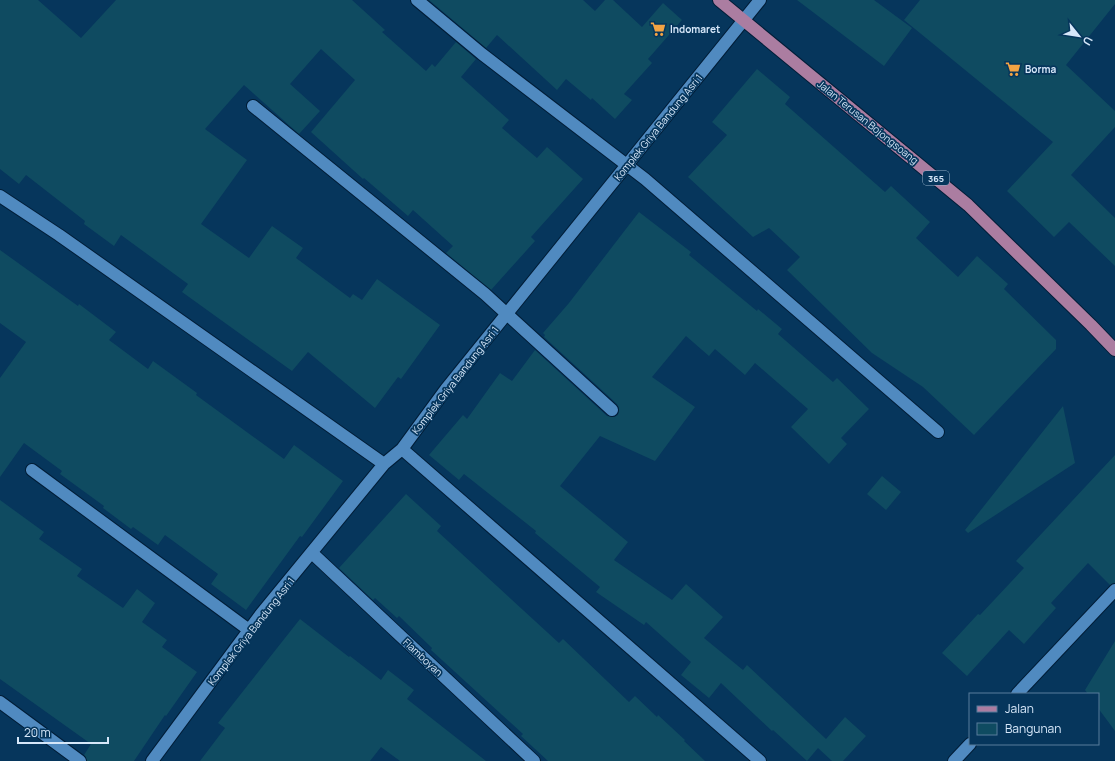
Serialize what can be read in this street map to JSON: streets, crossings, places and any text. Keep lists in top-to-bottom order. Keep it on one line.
{"streets":{"main road":["Jalan Terusan Bojongsoang","365"],"street":["Komplek Griya Bandung Asri 1","Flamboyan"]},"crossings":[["Jalan Terusan Bojongsoang","Komplek Griya Bandung Asri 1"],["Komplek Griya Bandung Asri 1","Flamboyan"]],"places":{"supermarket":["Indomaret","Borma"]},"legend":["Jalan","Bangunan"],"scale_bar":"20 m","north":"bottom right"}
